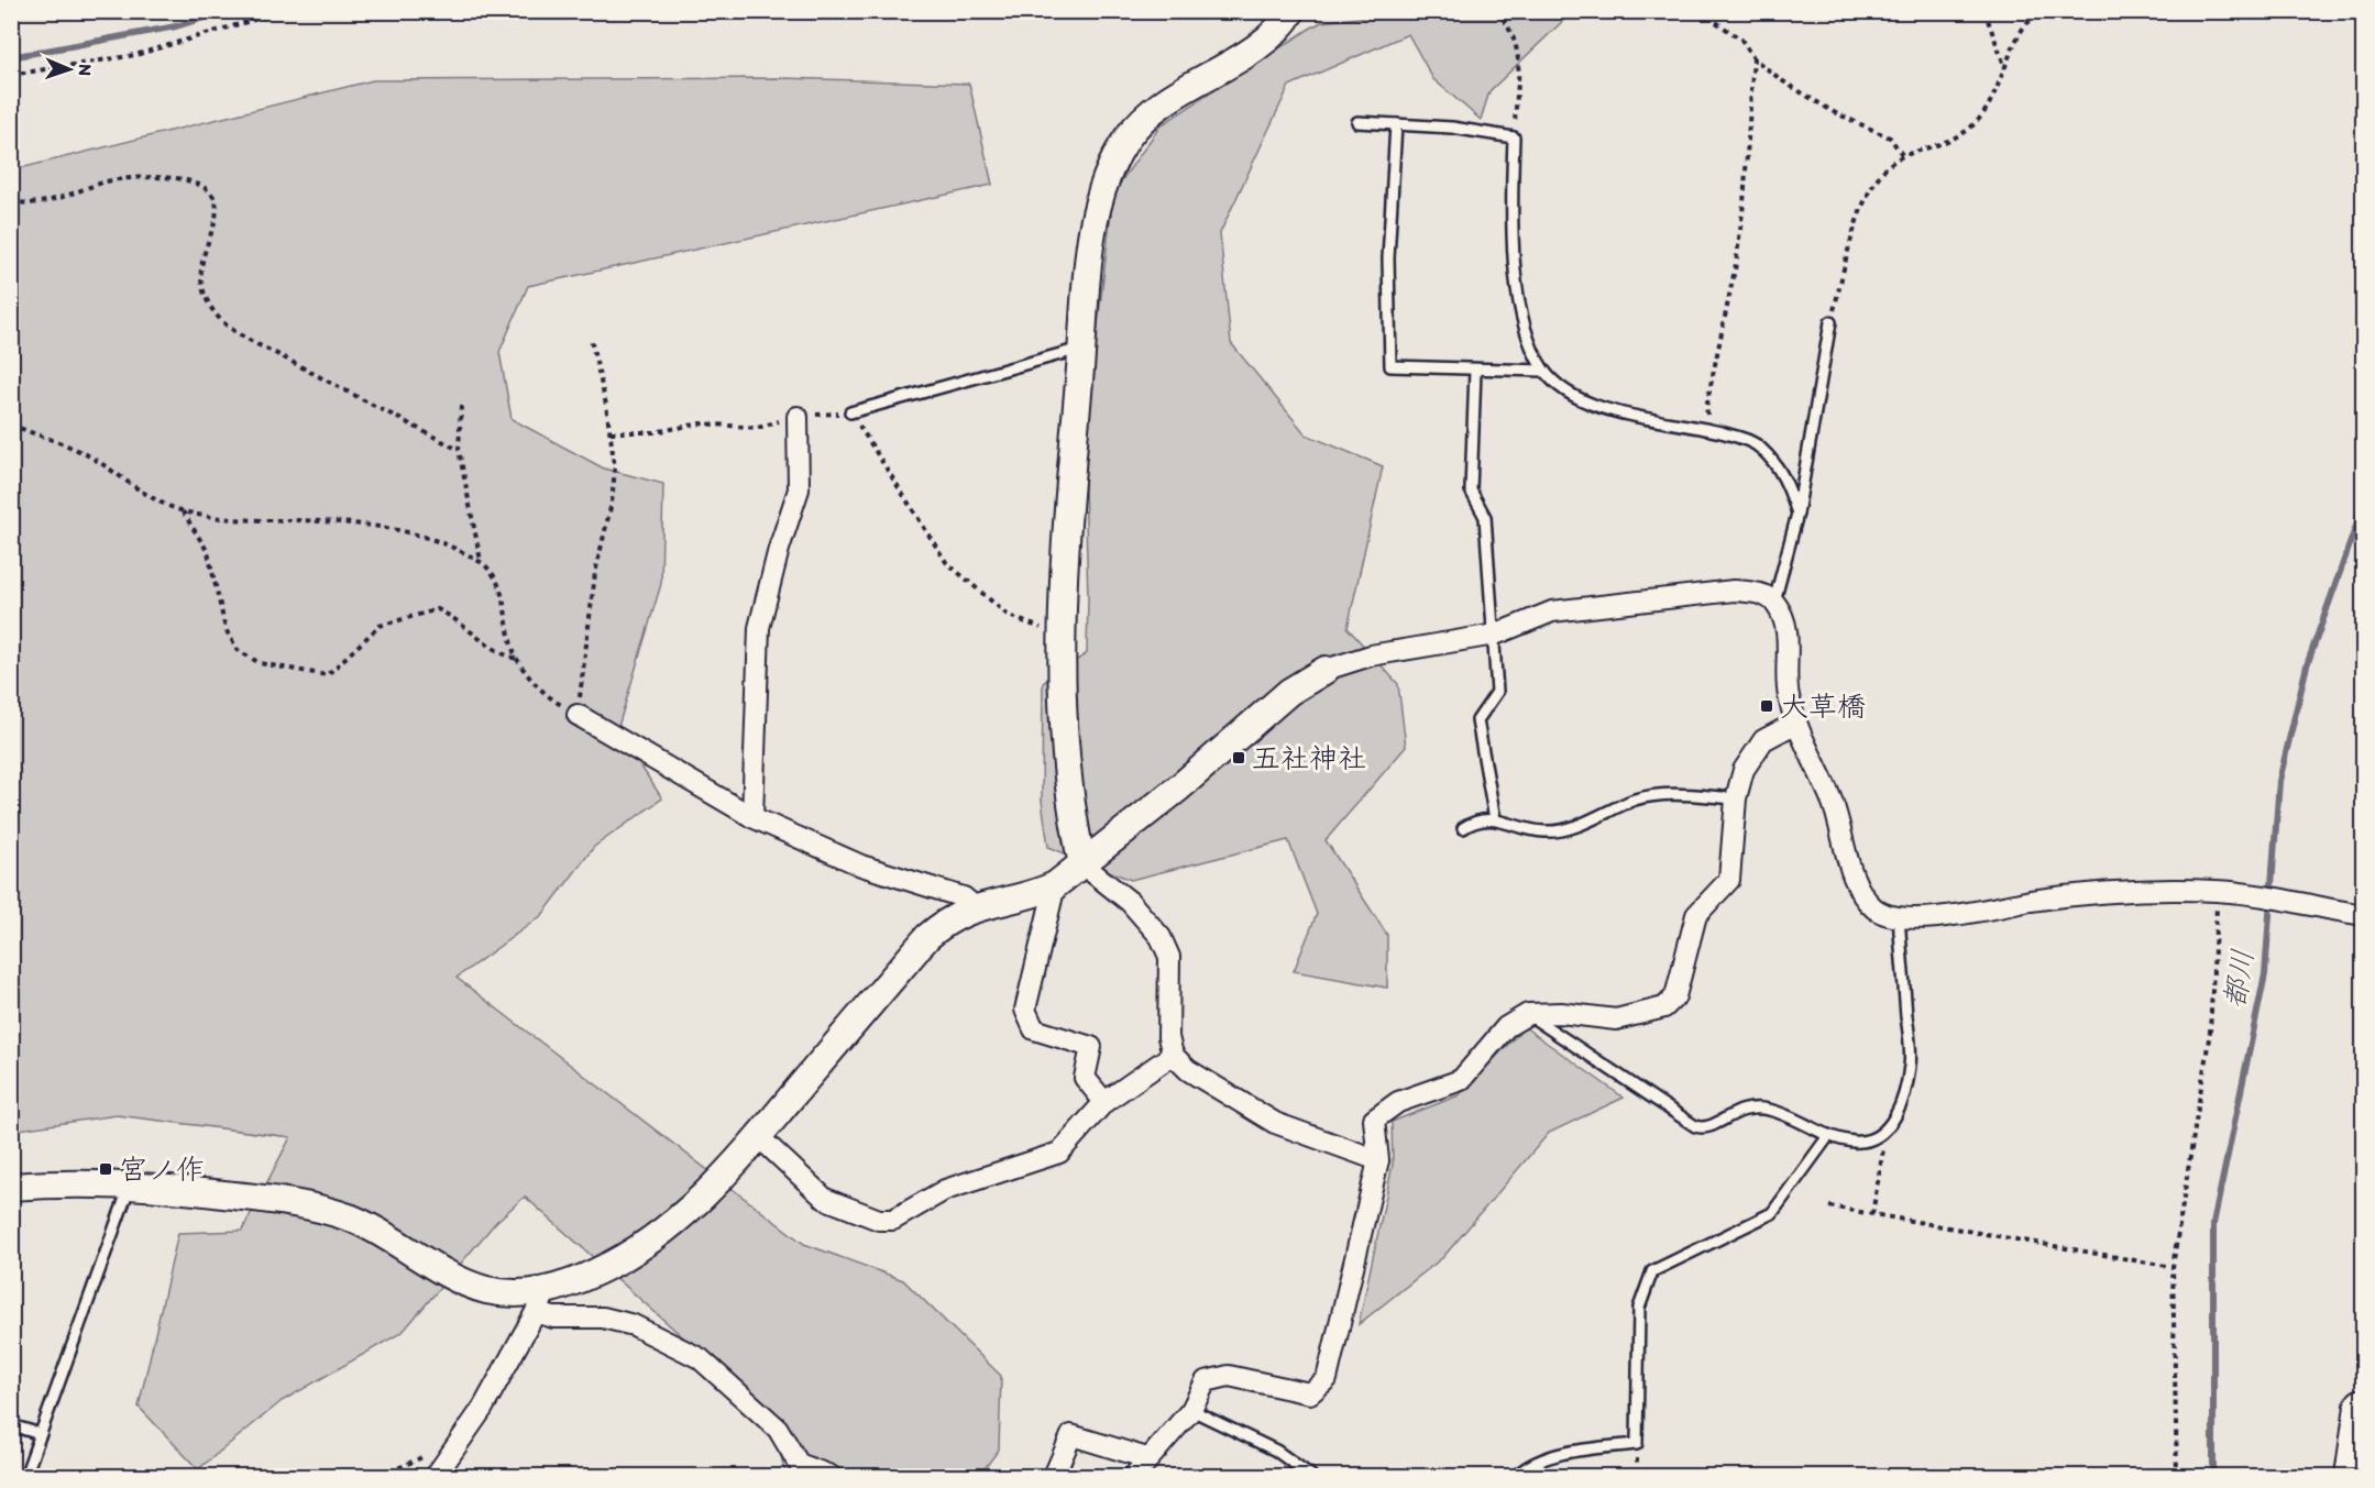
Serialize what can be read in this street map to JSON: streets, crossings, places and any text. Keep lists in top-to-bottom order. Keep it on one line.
{"water":["都川"],"places":{"transit":["大草橋","五社神社","宮ノ作"]},"north":"right"}
